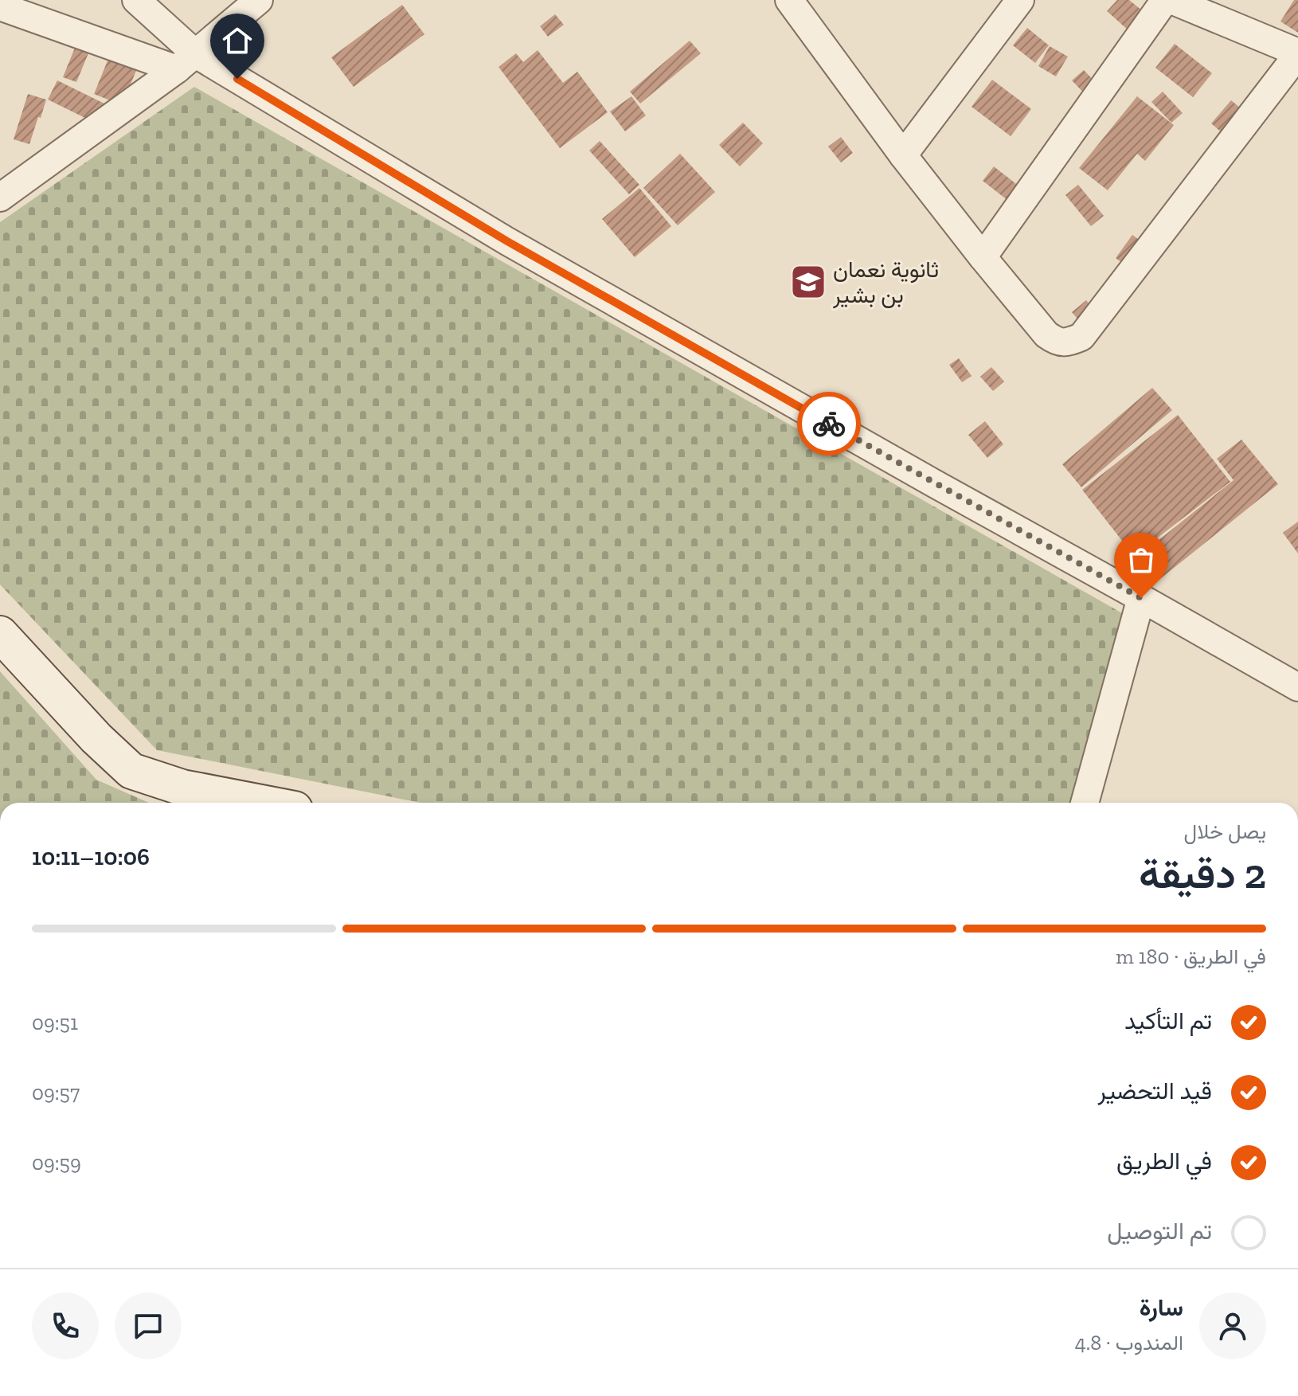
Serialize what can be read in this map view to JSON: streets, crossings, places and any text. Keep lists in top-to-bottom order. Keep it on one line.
{"places":{"school or university":["ثانوية نعمان بن بشير"]},"page":{"heading":["2 دقيقة","يصل خلال","10:06–10:11"],"panel":["سارة","المندوب · 4.8"],"bar":"في الطريق · 180 m","list":[["تم التأكيد","09:51"],["قيد التحضير","09:57"],["في الطريق","09:59"],"تم التوصيل"]}}
